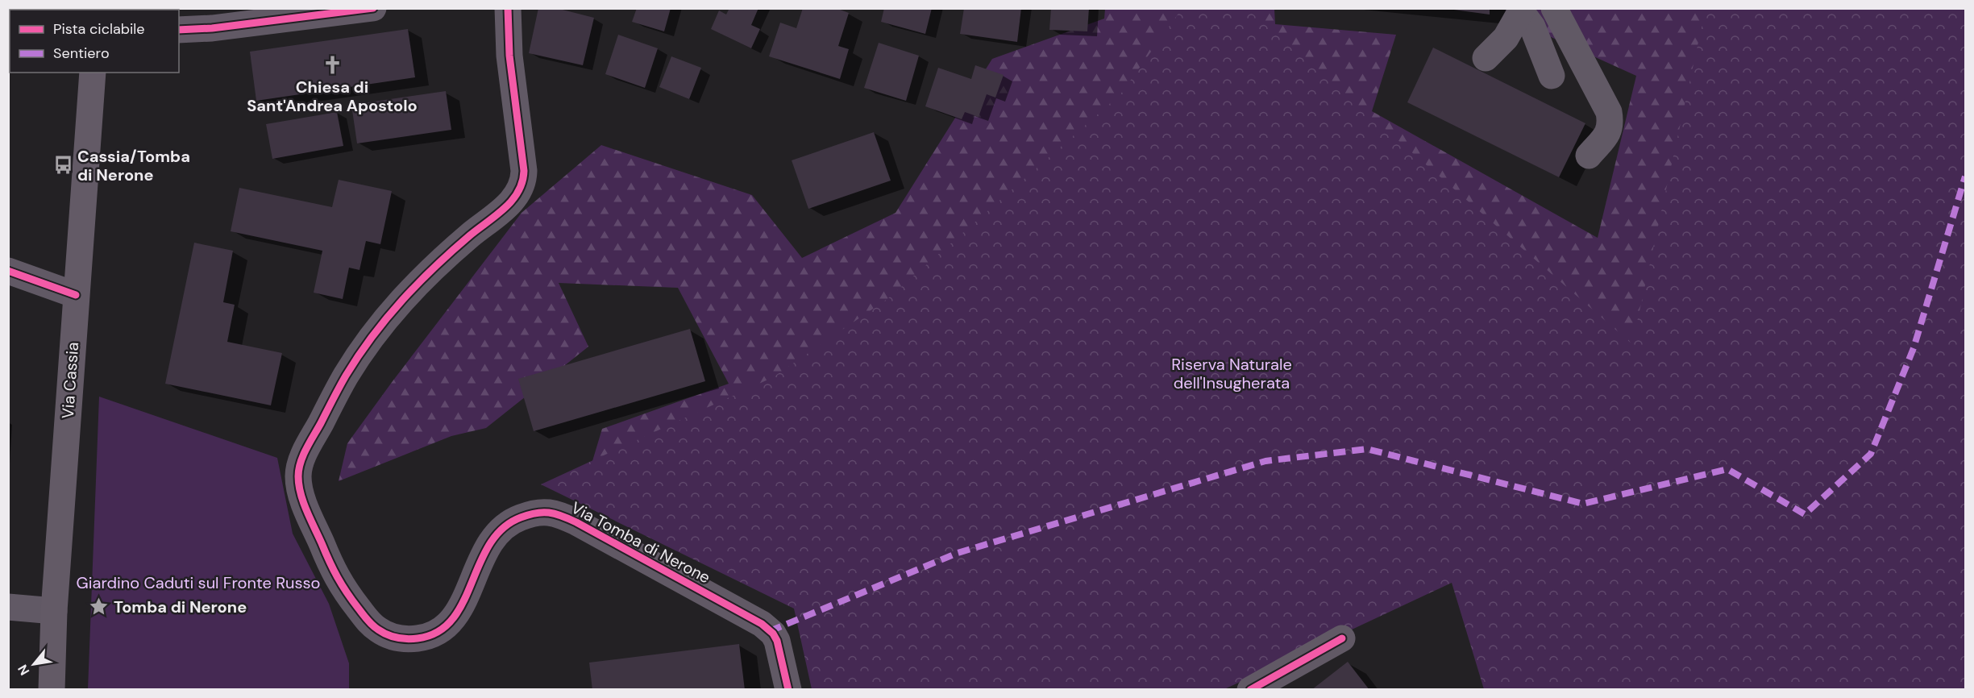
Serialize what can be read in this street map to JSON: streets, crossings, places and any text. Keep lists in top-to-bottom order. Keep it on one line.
{"streets":{"main road":["Via Cassia"],"street":["Via Tomba di Nerone"]},"parks":["Riserva Naturale dell'Insugherata","Giardino Caduti sul Fronte Russo"],"places":{"church":["Chiesa di Sant'Andrea Apostolo"],"bus stop":["Cassia/Tomba di Nerone"],"place":["Tomba di Nerone"]},"legend":["Pista ciclabile","Sentiero"],"north":"bottom left"}
